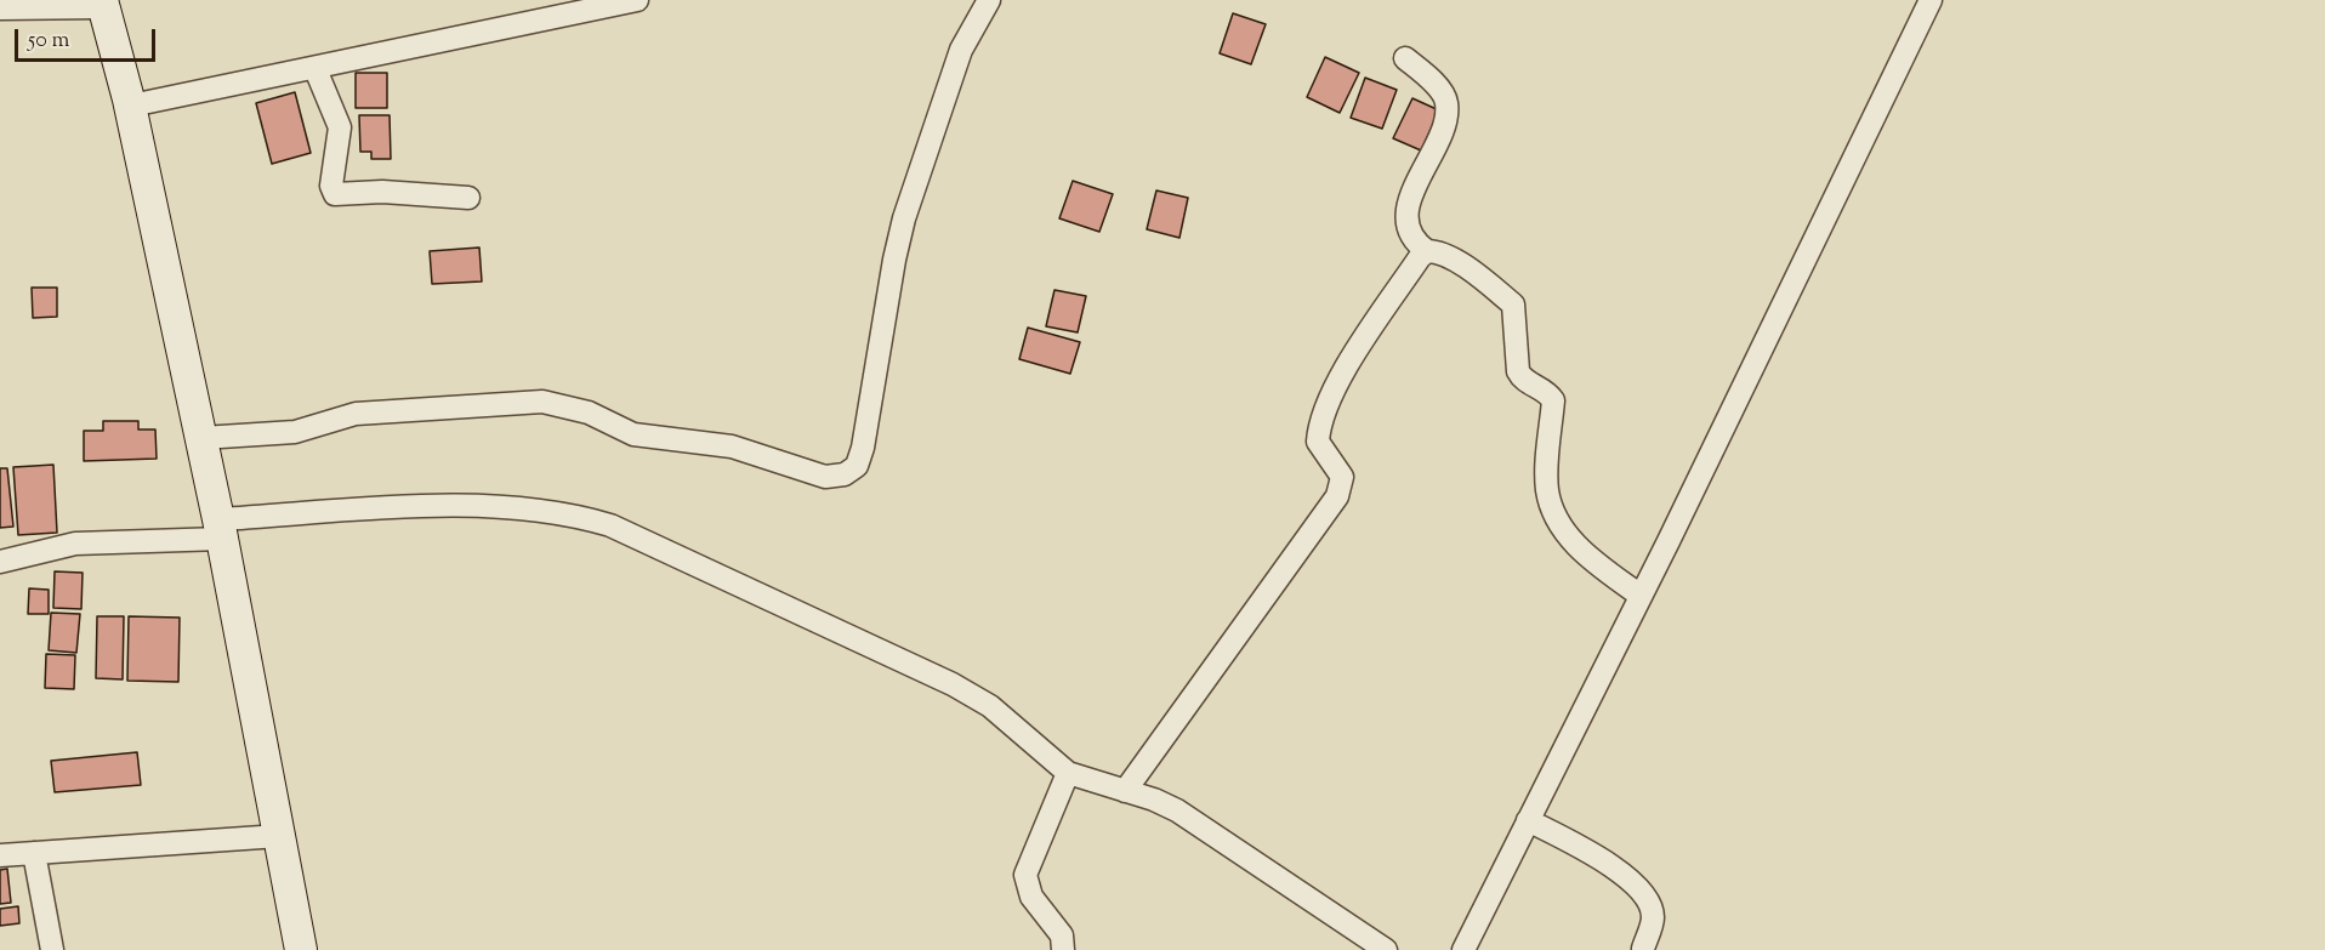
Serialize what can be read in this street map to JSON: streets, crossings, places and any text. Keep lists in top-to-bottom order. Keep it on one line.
{"scale_bar":"50 m"}
